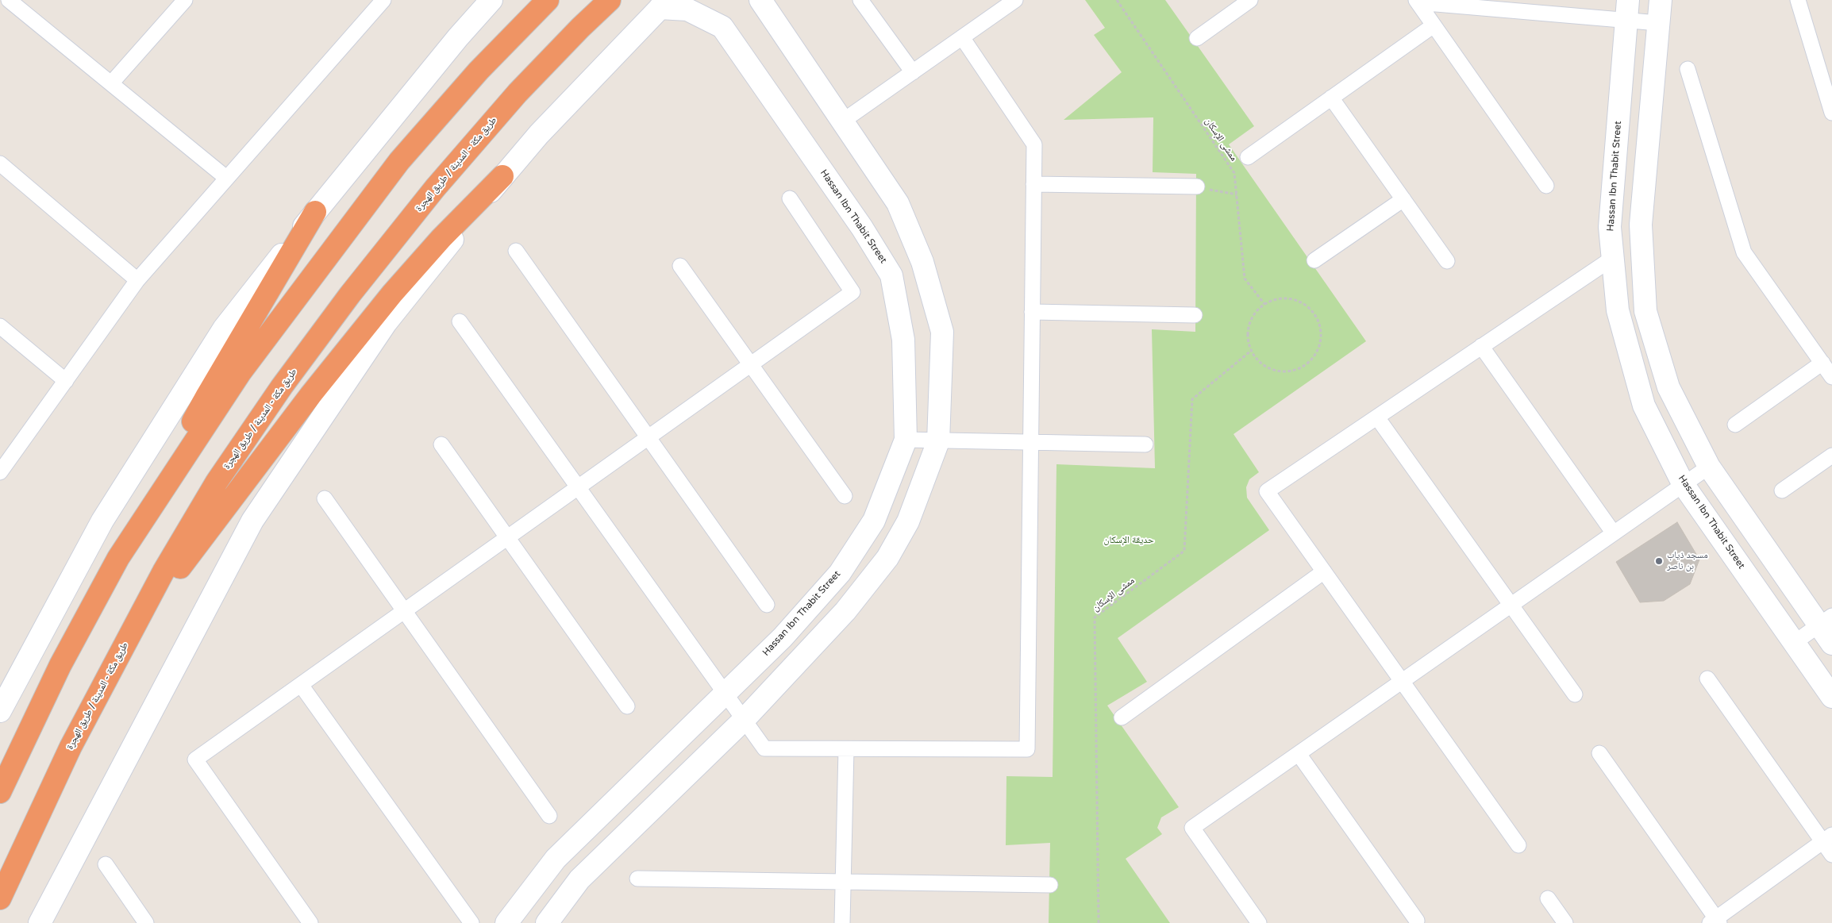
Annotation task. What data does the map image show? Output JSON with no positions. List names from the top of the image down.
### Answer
{
  "streets": {
    "highway": ["طريق مكة - المدينة / طريق الهجرة"],
    "street": ["Hassan Ibn Thabit Street"],
    "path": ["ممشى الإسكان"]
  },
  "parks": ["حديقة الإسكان"],
  "places": ["مسجد ذياب بن ناصر"]
}
